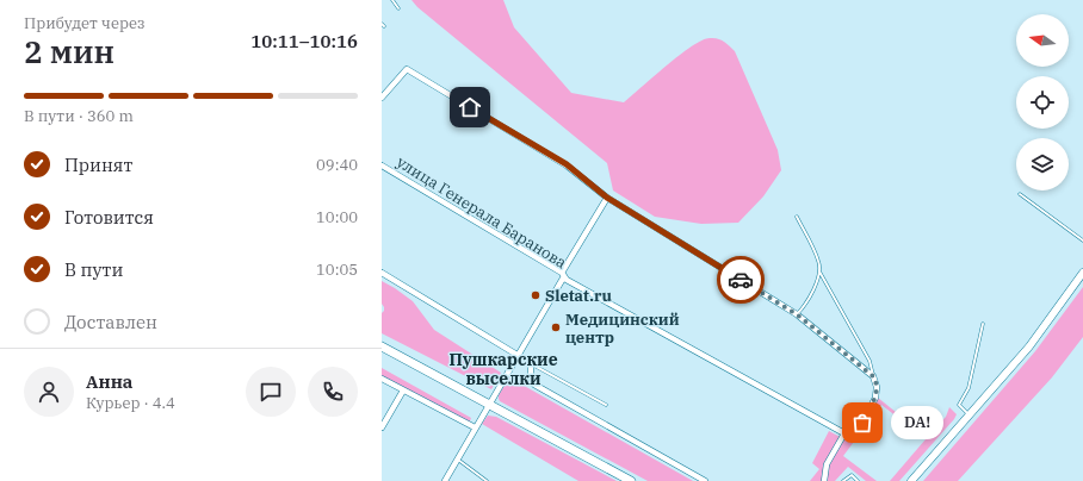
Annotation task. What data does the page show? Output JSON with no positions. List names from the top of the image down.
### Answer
{
  "streets": {
    "street": ["улица Генерала Баранова"]
  },
  "districts": ["Пушкарские выселки"],
  "places": ["Sletat.ru", "Медицинский центр", "DA!"],
  "north": "left",
  "page": {
    "heading": ["2 мин", "Прибудет через", "10:11–10:16"],
    "panel": ["Анна", "Курьер · 4.4"],
    "bar": "В пути · 360 m",
    "list": [
      ["Принят", "09:40"],
      ["Готовится", "10:00"],
      ["В пути", "10:05"],
      "Доставлен"
    ],
    "bubble": "DA!"
  }
}
